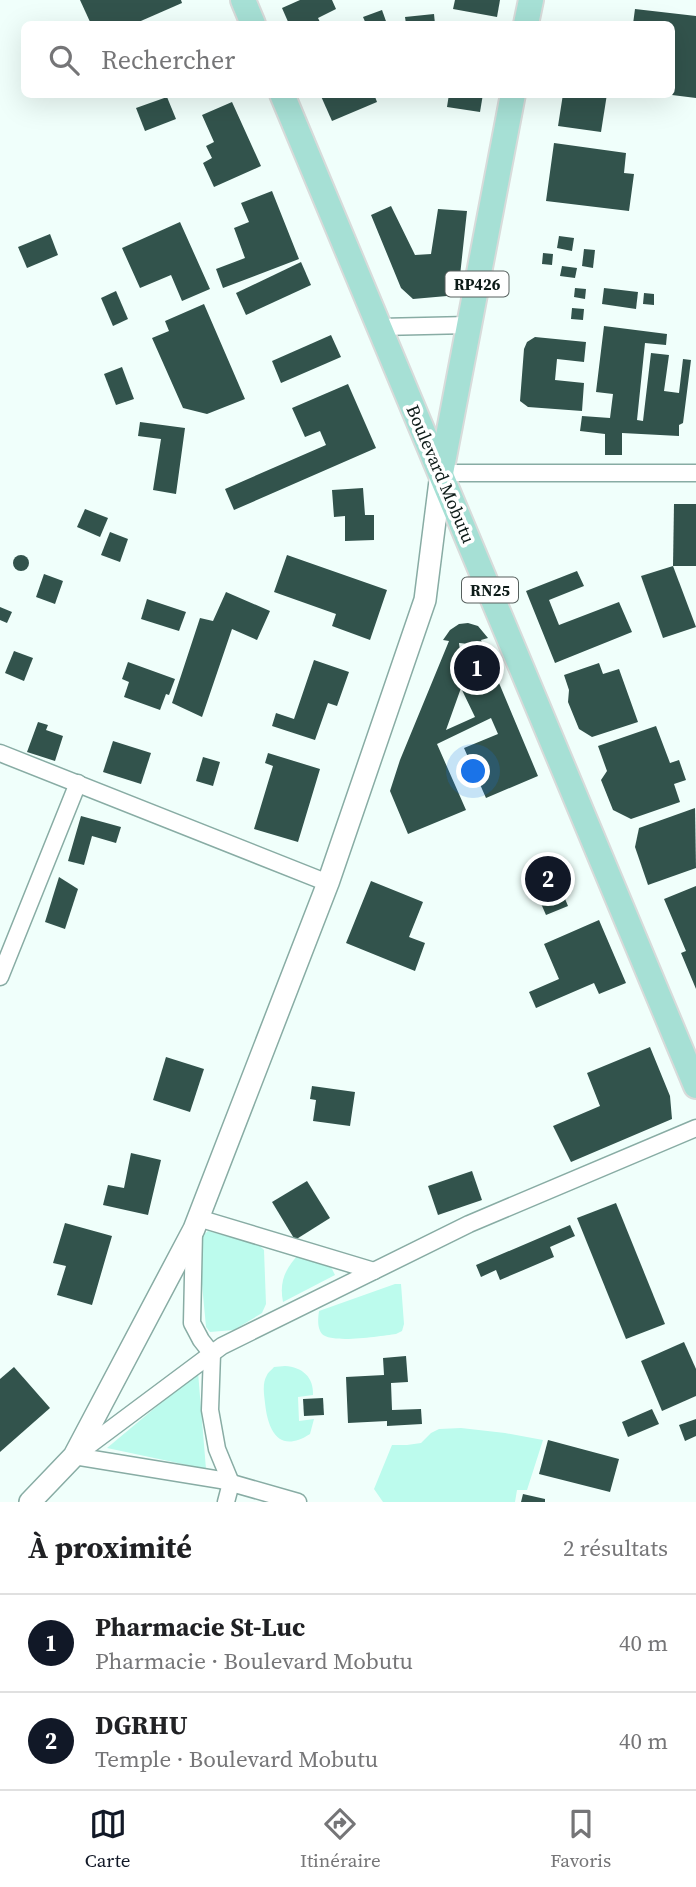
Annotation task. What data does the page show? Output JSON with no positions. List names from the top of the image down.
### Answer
{
  "streets": {
    "main road": ["RP426", "Boulevard Mobutu", "RN25"]
  },
  "crossings": [
    ["RP426", "Boulevard Mobutu"]
  ],
  "page": {
    "search": "Rechercher",
    "pins": ["1", "2"],
    "heading": ["À proximité", "2 résultats"],
    "list": [
      {
        "mark": "1",
        "name": "Pharmacie St-Luc",
        "note": "Pharmacie · Boulevard Mobutu",
        "value": "40 m"
      },
      {
        "mark": "2",
        "name": "DGRHU",
        "note": "Temple · Boulevard Mobutu",
        "value": "40 m"
      }
    ],
    "nav": ["Carte", "Itinéraire", "Favoris"]
  }
}
